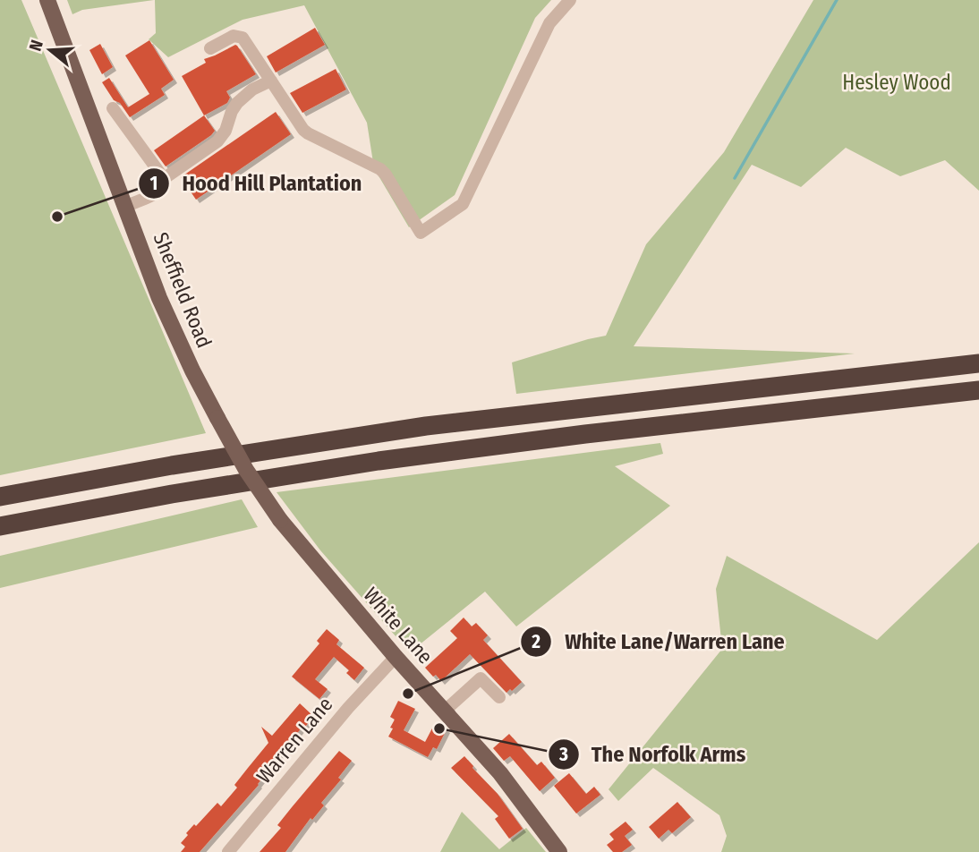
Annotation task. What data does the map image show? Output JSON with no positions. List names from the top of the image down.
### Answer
{
  "streets": {
    "main road": ["Sheffield Road", "White Lane"],
    "street": ["Warren Lane"]
  },
  "crossings": [
    ["Sheffield Road", "White Lane"],
    ["White Lane", "Warren Lane"]
  ],
  "parks": ["Hesley Wood"],
  "places": ["Hood Hill Plantation", "White Lane/Warren Lane", "The Norfolk Arms"],
  "north": "left"
}
